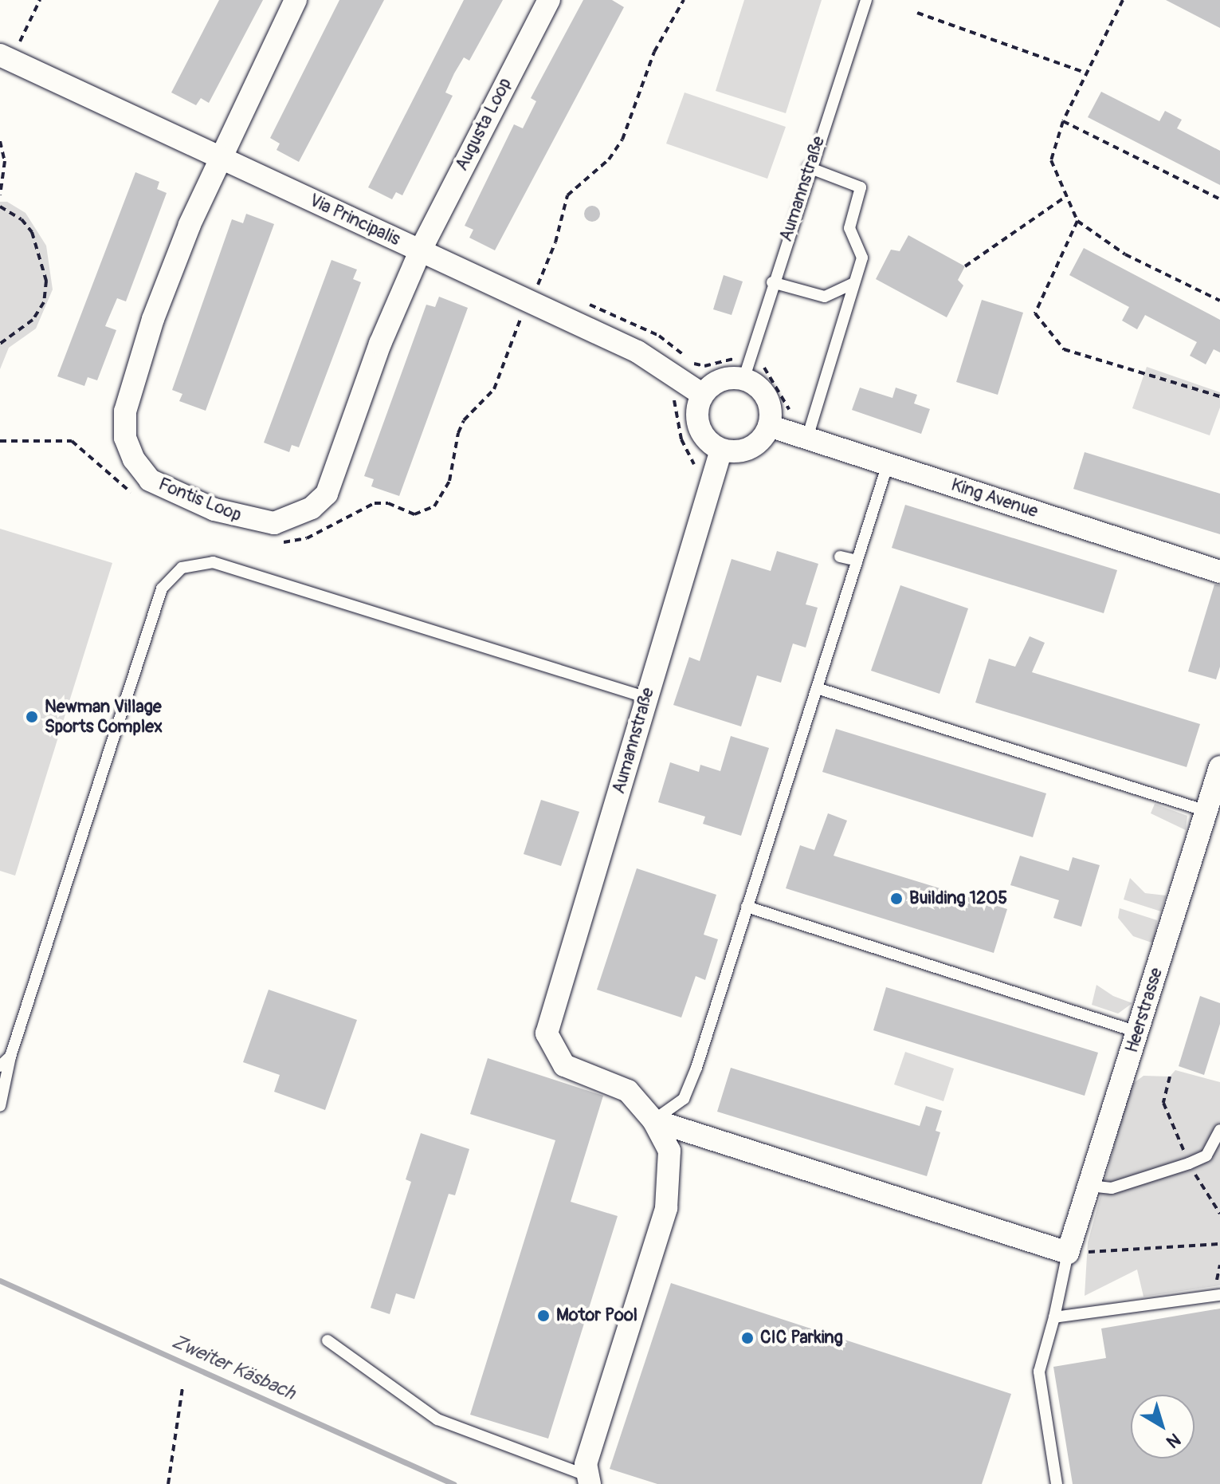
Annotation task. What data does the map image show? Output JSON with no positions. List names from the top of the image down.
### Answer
{
  "streets": {
    "street": [
      "Augusta Loop",
      "Aumannstraße",
      "Via Principalis",
      "King Avenue",
      "Fontis Loop",
      "Heerstrasse"
    ]
  },
  "crossings": [
    ["Augusta Loop", "Via Principalis"],
    ["Augusta Loop", "Fontis Loop"],
    ["Aumannstraße", "Via Principalis"],
    ["Aumannstraße", "King Avenue"],
    ["Via Principalis", "King Avenue"],
    ["Via Principalis", "Fontis Loop"]
  ],
  "water": ["Zweiter Käsbach"],
  "places": [
    "Newman Village Sports Complex",
    "Building 1205",
    "Motor Pool",
    "CIC Parking"
  ],
  "north": "bottom right"
}
